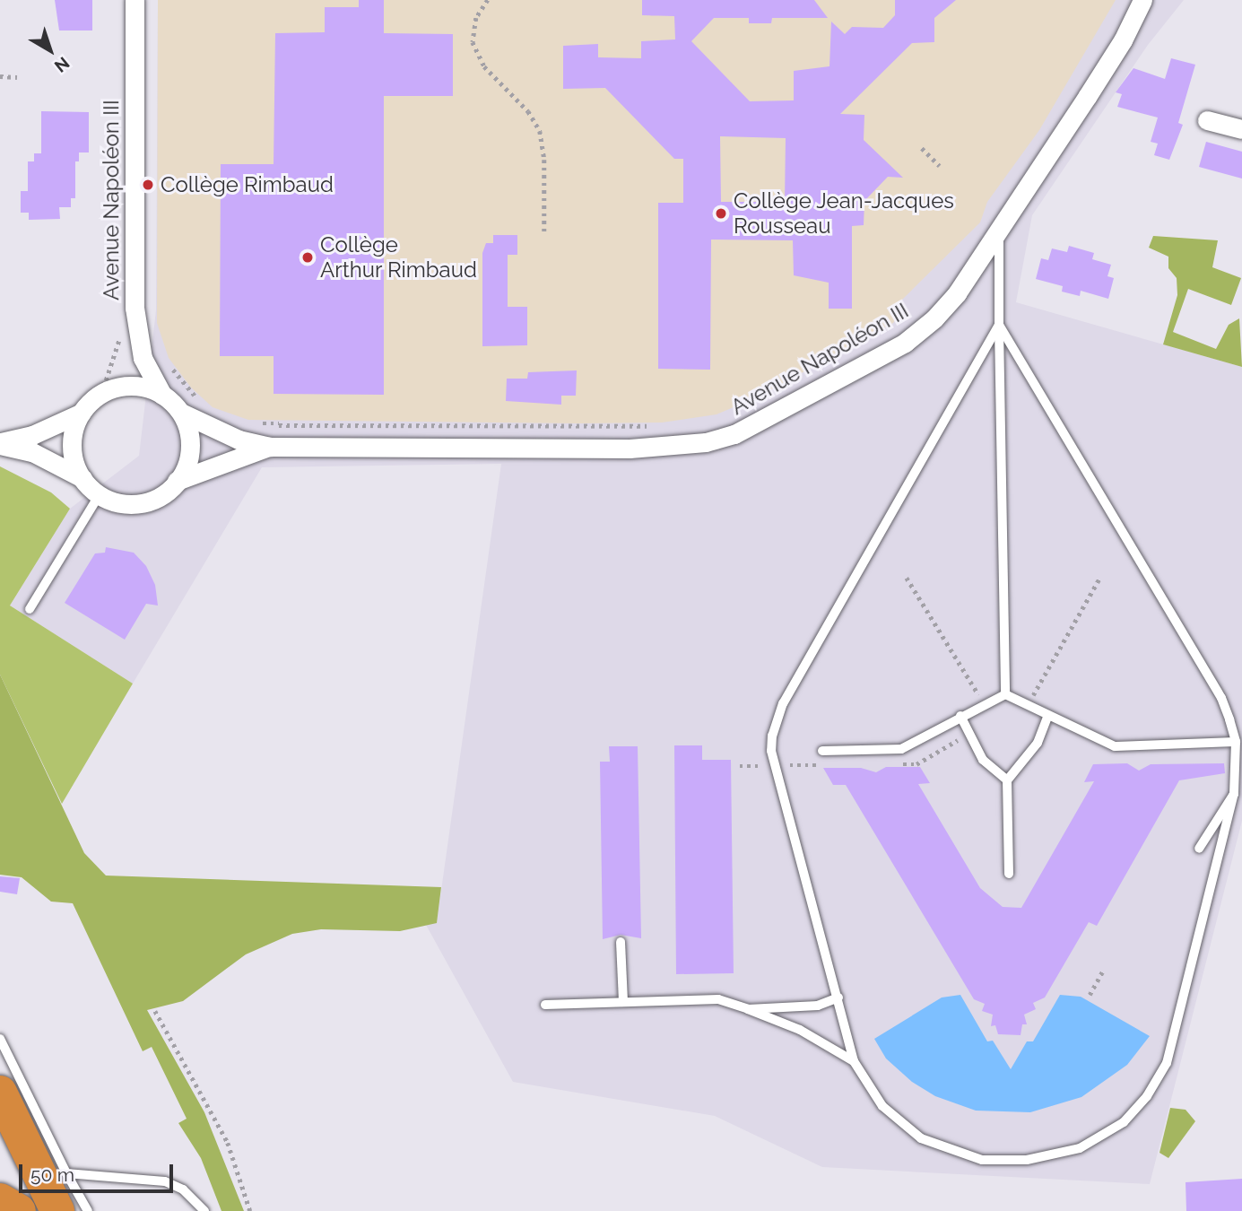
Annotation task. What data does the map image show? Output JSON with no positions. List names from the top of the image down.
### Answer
{
  "streets": {
    "street": ["Avenue Napoléon III"]
  },
  "places": ["Collège Rimbaud", "Collège Jean-Jacques Rousseau", "Collège Arthur Rimbaud"],
  "scale_bar": "50 m",
  "north": "bottom right"
}
